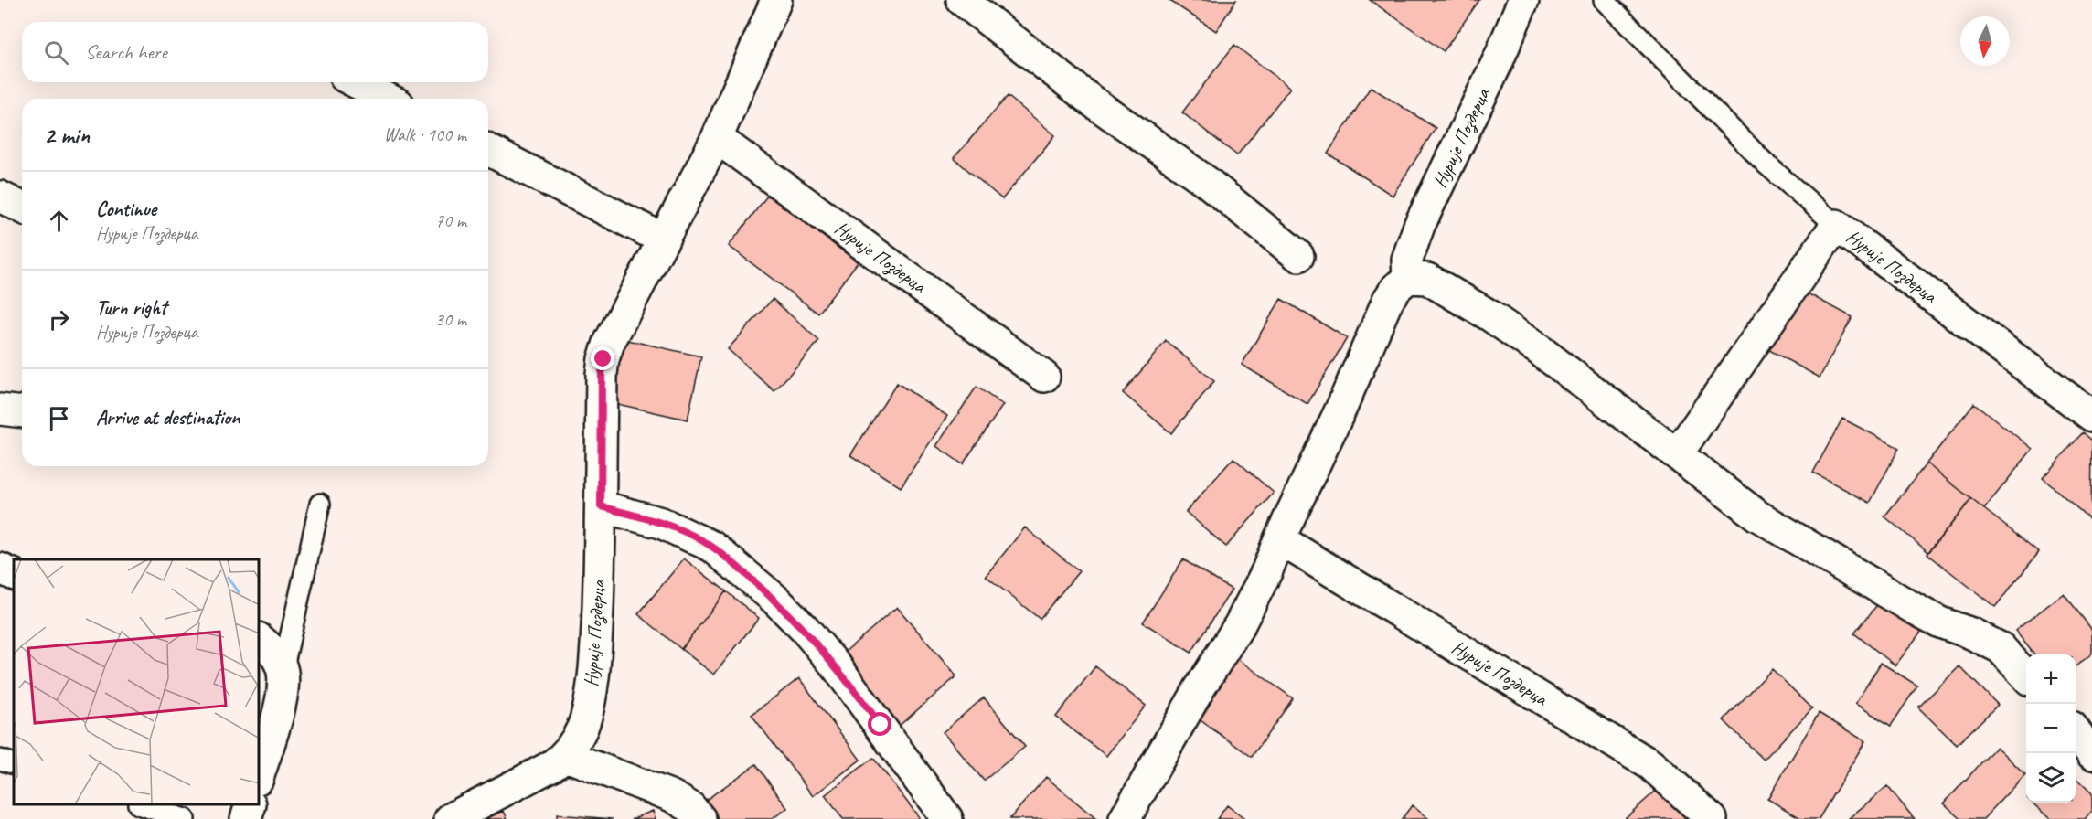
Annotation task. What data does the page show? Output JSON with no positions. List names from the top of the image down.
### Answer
{
  "streets": {
    "street": ["Нурије Поздерца"]
  },
  "north": "bottom",
  "page": {
    "search": "Search here",
    "heading": ["2 min", "Walk · 100 m"],
    "list": [
      ["Continue", "Нурије Поздерца", "70 m"],
      ["Turn right", "Нурије Поздерца", "30 m"],
      "Arrive at destination"
    ],
    "map_buttons": ["+", "−"]
  }
}
